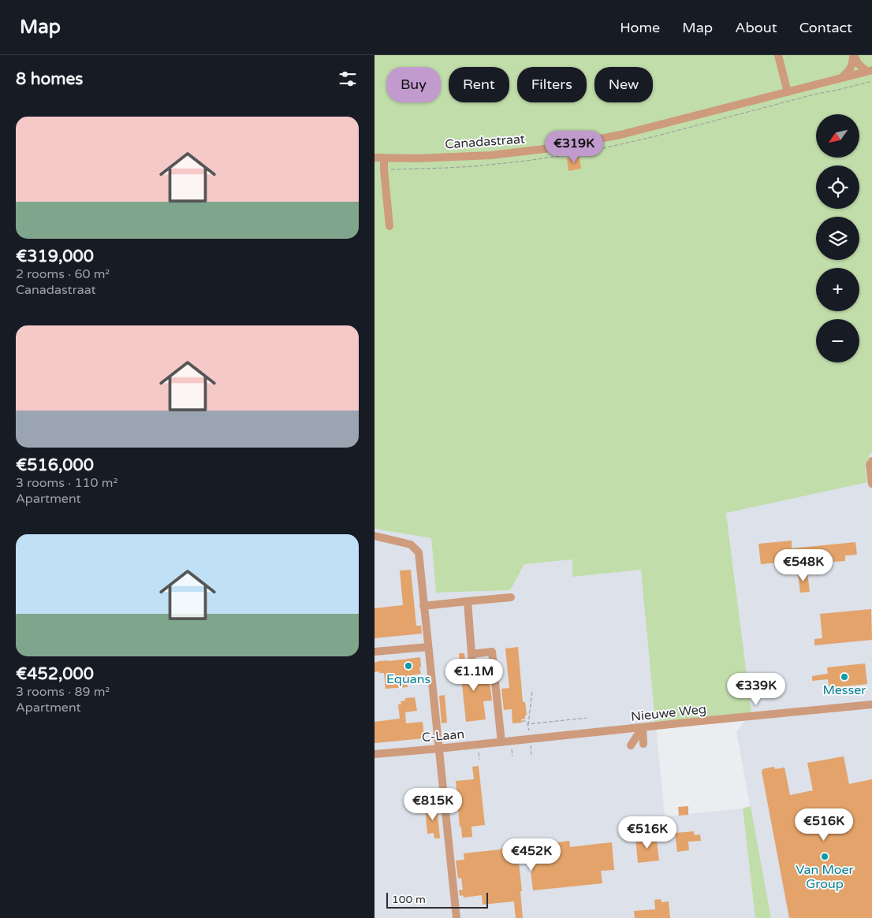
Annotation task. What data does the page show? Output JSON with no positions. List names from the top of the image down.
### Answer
{
  "streets": {
    "street": ["Canadastraat", "Nieuwe Weg", "C-Laan"]
  },
  "crossings": [
    ["Nieuwe Weg", "C-Laan"]
  ],
  "places": ["Equans", "Messer", "Van Moer Group"],
  "scale_bar": "100 m",
  "north": "bottom left",
  "page": {
    "header": "Map",
    "nav": [
      "Home",
      "Map",
      "About",
      "Contact"
    ],
    "heading": "8 homes",
    "chip": [
      "Buy",
      "Rent",
      "Filters",
      "New"
    ],
    "list": [
      {
        "name": "€319,000",
        "note": "2 rooms · 60 m² · Canadastraat"
      },
      {
        "name": "€516,000",
        "note": "3 rooms · 110 m² · Apartment"
      },
      {
        "name": "€452,000",
        "note": "3 rooms · 89 m² · Apartment"
      }
    ],
    "map_buttons": ["+", "−"],
    "price": [
      "€319K",
      "€548K",
      "€1.1M",
      "€339K",
      "€815K",
      "€516K",
      "€516K",
      "€452K"
    ],
    "scale": "100 m"
  }
}
